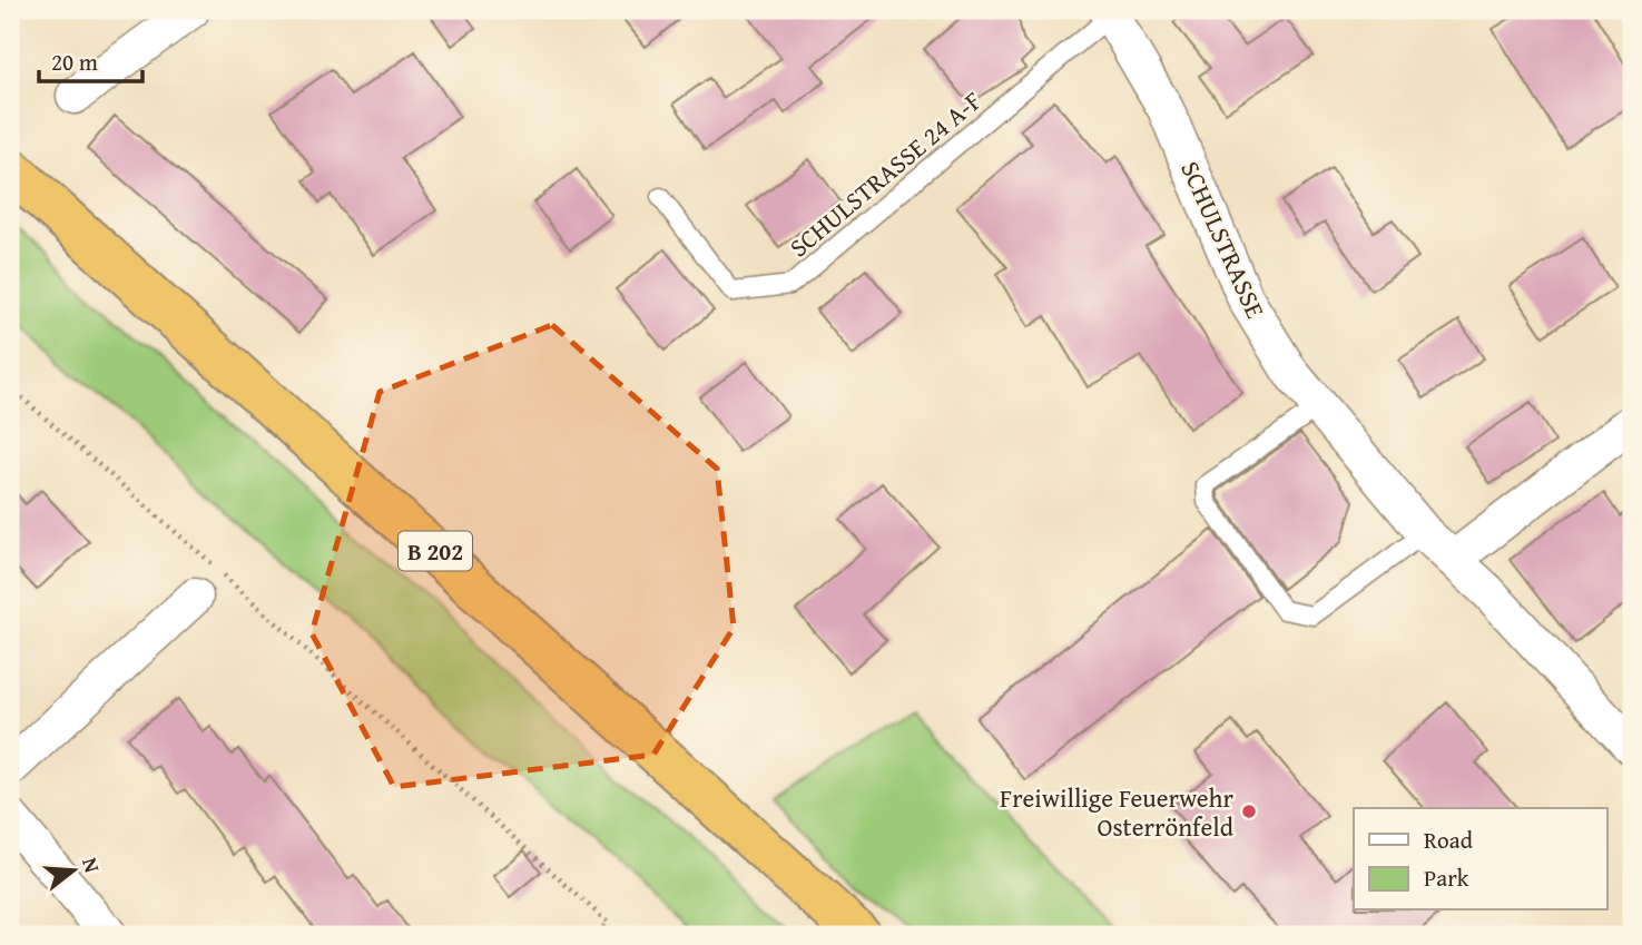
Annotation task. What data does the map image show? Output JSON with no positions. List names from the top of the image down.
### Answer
{
  "streets": {
    "highway": ["B 202"],
    "street": ["SCHULSTRASSE"],
    "lane": ["SCHULSTRASSE 24 A-F"]
  },
  "crossings": [
    ["SCHULSTRASSE 24 A-F", "SCHULSTRASSE"]
  ],
  "places": ["Freiwillige Feuerwehr Osterrönfeld"],
  "legend": ["Road", "Park"],
  "scale_bar": "20 m",
  "north": "right"
}
